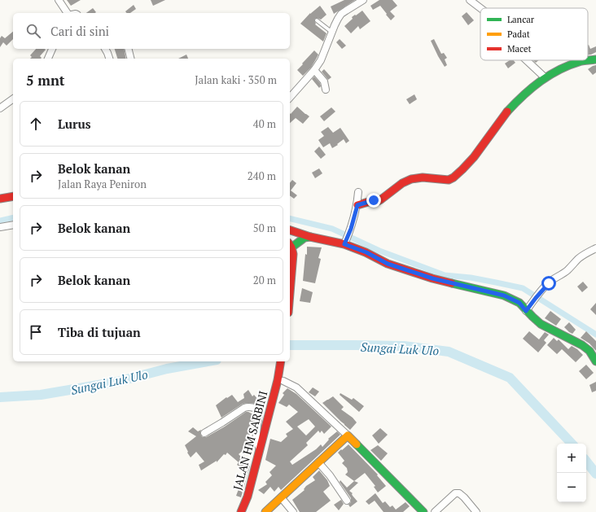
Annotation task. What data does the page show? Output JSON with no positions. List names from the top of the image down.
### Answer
{
  "streets": {
    "main road": ["JALAN HM SARBINI"]
  },
  "water": ["Sungai Luk Ulo"],
  "legend": ["Lancar", "Padat", "Macet"],
  "page": {
    "search": "Cari di sini",
    "heading": ["5 mnt", "Jalan kaki · 350 m"],
    "list": [
      ["Lurus", "40 m"],
      ["Belok kanan", "Jalan Raya Peniron", "240 m"],
      ["Belok kanan", "50 m"],
      ["Belok kanan", "20 m"],
      "Tiba di tujuan"
    ],
    "map_buttons": ["+", "−"]
  }
}
